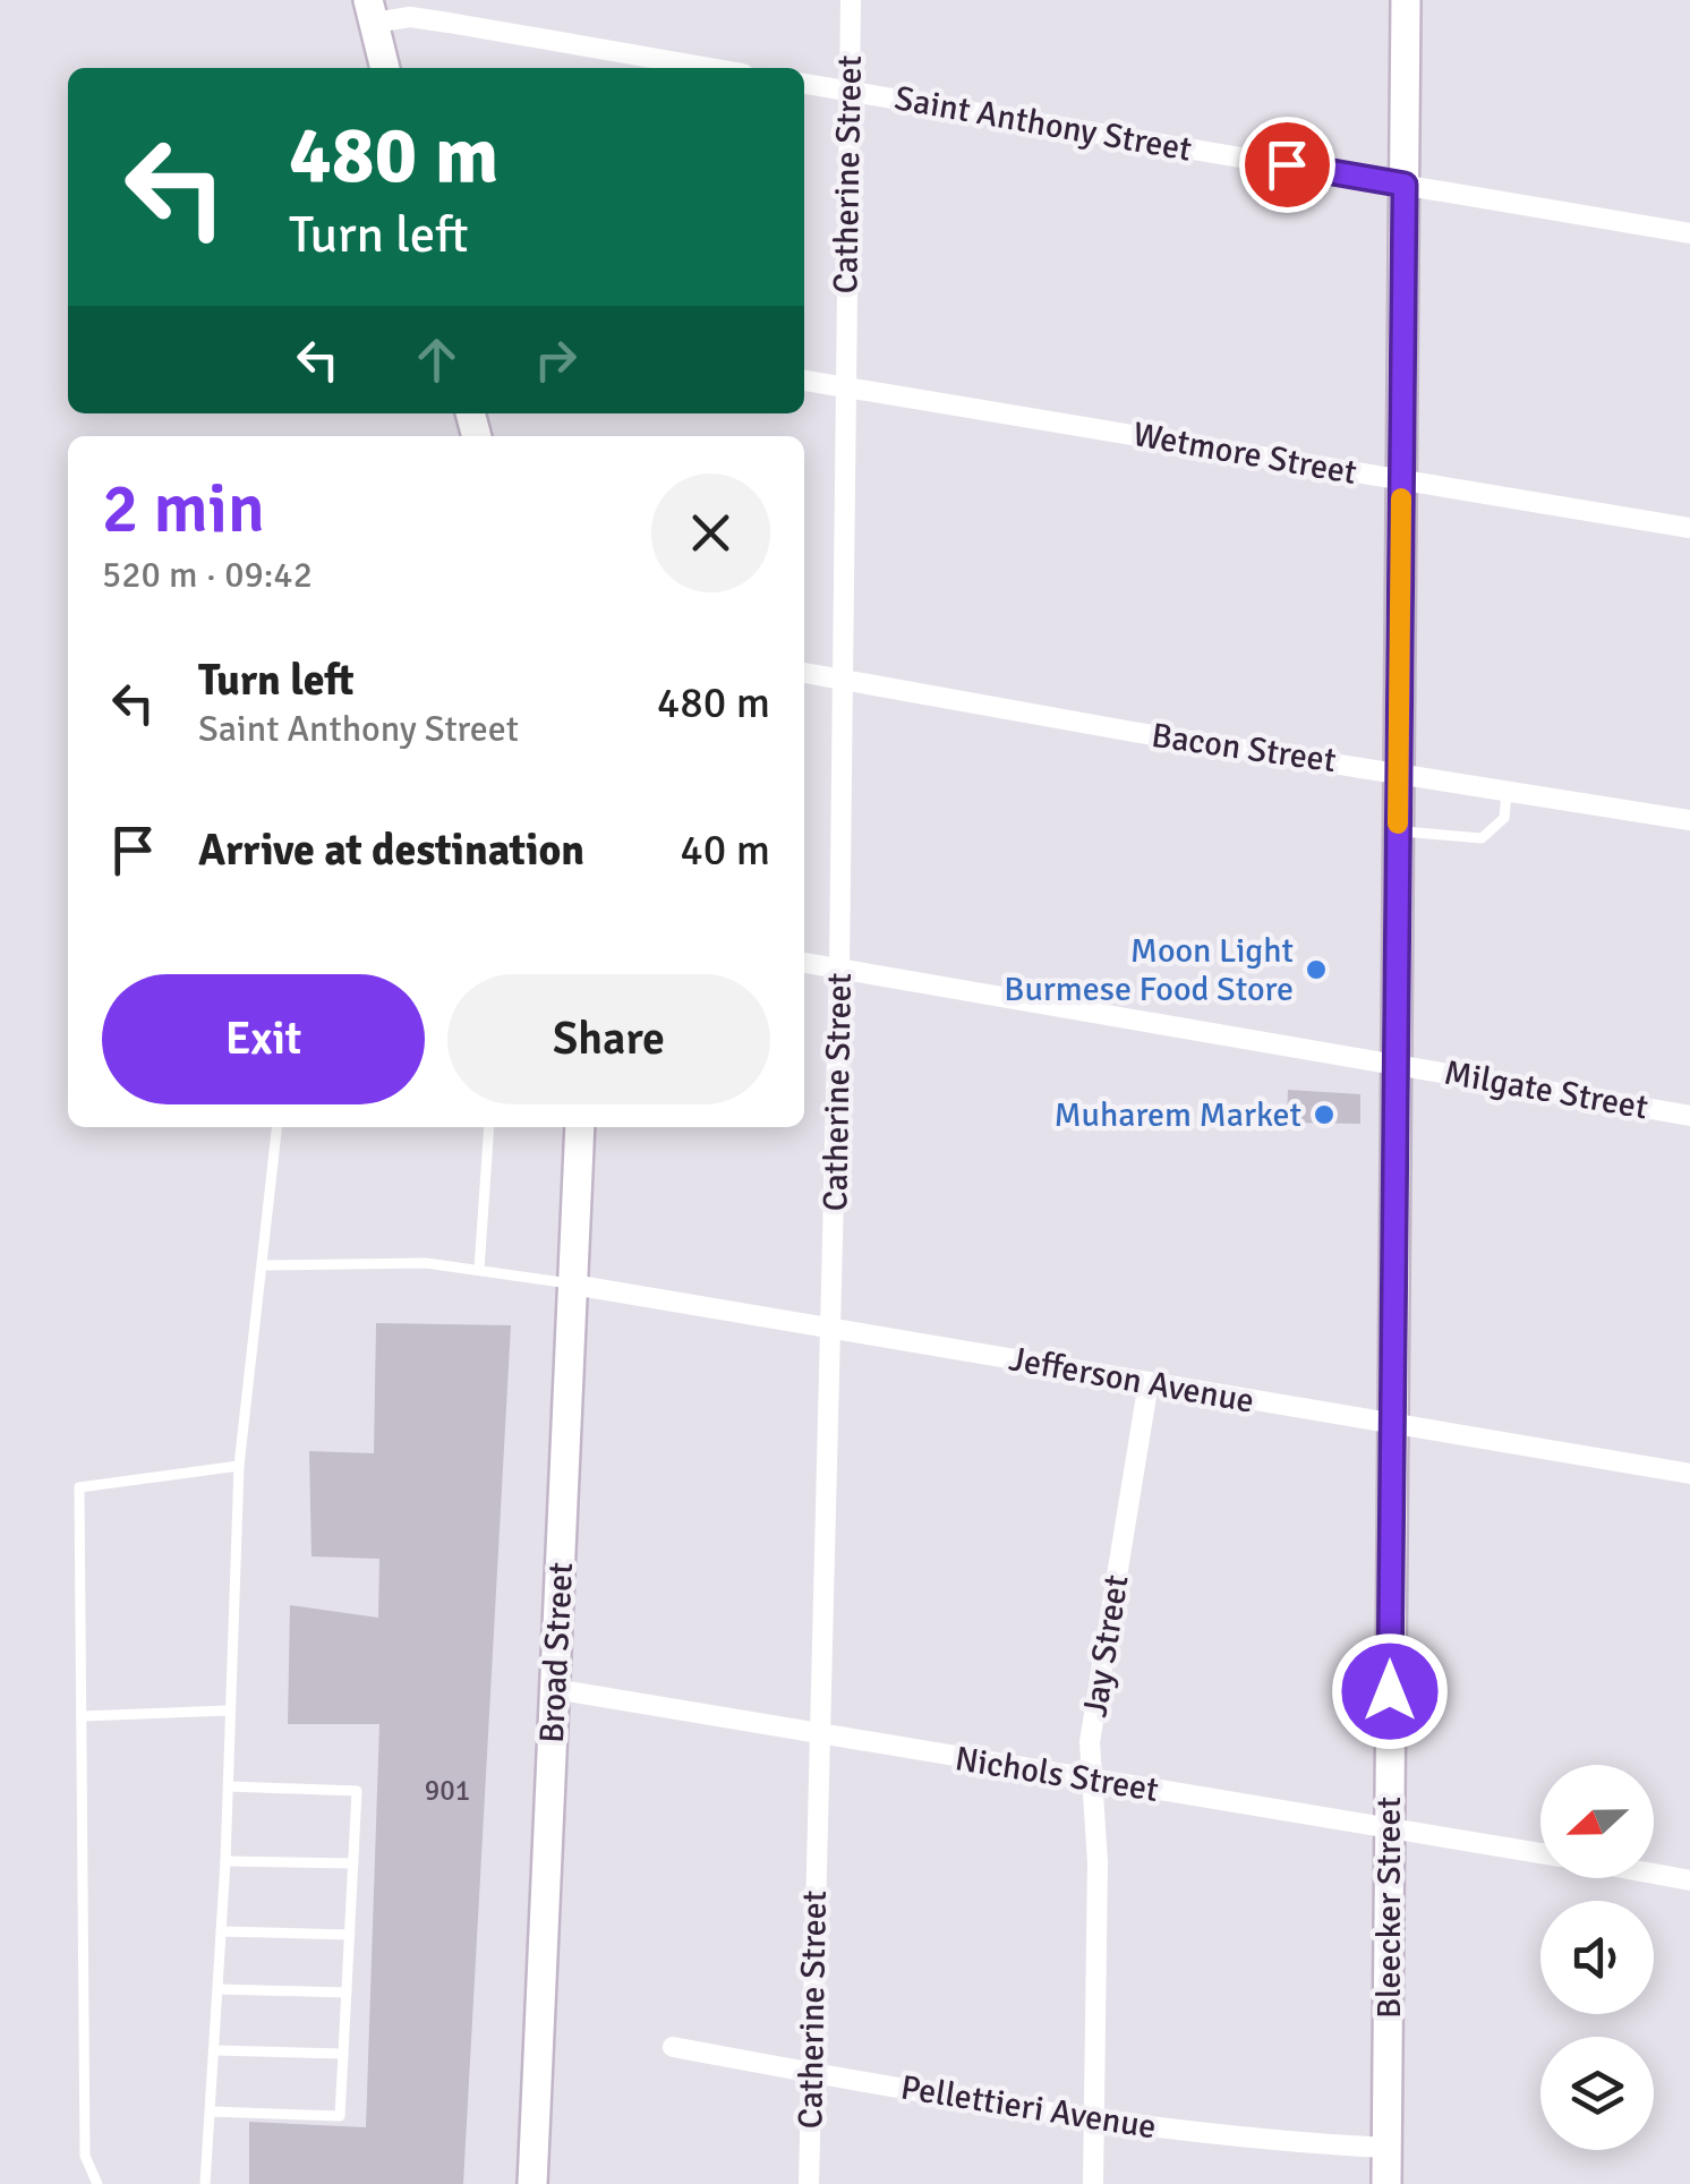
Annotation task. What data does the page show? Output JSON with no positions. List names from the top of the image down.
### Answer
{
  "streets": {
    "street": [
      "Saint Anthony Street",
      "Catherine Street",
      "Wetmore Street",
      "Bacon Street",
      "Milgate Street",
      "Jefferson Avenue",
      "Jay Street",
      "Broad Street",
      "Nichols Street",
      "Bleecker Street",
      "Pellettieri Avenue"
    ]
  },
  "crossings": [
    ["Saint Anthony Street", "Catherine Street"],
    ["Saint Anthony Street", "Bleecker Street"],
    ["Catherine Street", "Wetmore Street"],
    ["Catherine Street", "Bacon Street"],
    ["Catherine Street", "Milgate Street"],
    ["Catherine Street", "Jefferson Avenue"],
    ["Catherine Street", "Nichols Street"],
    ["Catherine Street", "Pellettieri Avenue"],
    ["Wetmore Street", "Bleecker Street"],
    ["Bacon Street", "Bleecker Street"],
    ["Milgate Street", "Bleecker Street"],
    ["Jefferson Avenue", "Jay Street"],
    ["Jefferson Avenue", "Broad Street"],
    ["Jefferson Avenue", "Bleecker Street"],
    ["Jay Street", "Nichols Street"],
    ["Jay Street", "Pellettieri Avenue"],
    ["Broad Street", "Nichols Street"],
    ["Nichols Street", "Bleecker Street"],
    ["Bleecker Street", "Pellettieri Avenue"]
  ],
  "places": ["Moon Light Burmese Food Store", "Muharem Market"],
  "house_numbers": ["901"],
  "north": "left",
  "page": {
    "turn": ["480 m", "Turn left"],
    "heading": ["2 min", "520 m · 09:42"],
    "list": [
      {
        "name": "Turn left",
        "note": "Saint Anthony Street",
        "value": "480 m"
      },
      {
        "name": "Arrive at destination",
        "value": "40 m"
      }
    ],
    "buttons": ["Exit", "Share"]
  }
}
